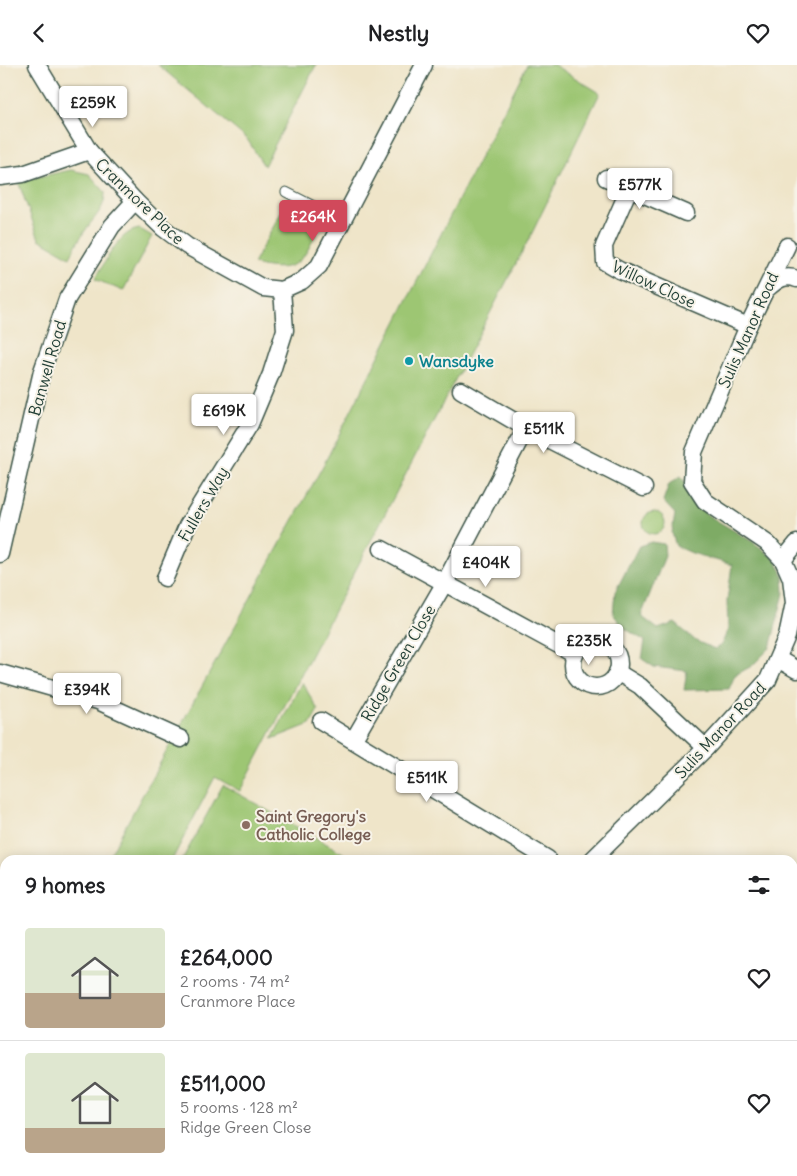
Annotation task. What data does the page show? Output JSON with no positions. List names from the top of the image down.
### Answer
{
  "streets": {
    "street": [
      "Cranmore Place",
      "Willow Close",
      "Sulis Manor Road",
      "Banwell Road",
      "Fullers Way",
      "Ridge Green Close"
    ]
  },
  "crossings": [
    ["Cranmore Place", "Banwell Road"],
    ["Cranmore Place", "Fullers Way"],
    ["Willow Close", "Sulis Manor Road"]
  ],
  "places": ["Wansdyke", "Saint Gregory's Catholic College"],
  "page": {
    "header": "Nestly",
    "price": [
      "£259K",
      "£577K",
      "£264K",
      "£619K",
      "£511K",
      "£404K",
      "£235K",
      "£394K",
      "£511K"
    ],
    "heading": "9 homes",
    "list": [
      {
        "name": "£264,000",
        "note": "2 rooms · 74 m² · Cranmore Place"
      },
      {
        "name": "£511,000",
        "note": "5 rooms · 128 m² · Ridge Green Close"
      }
    ]
  }
}
